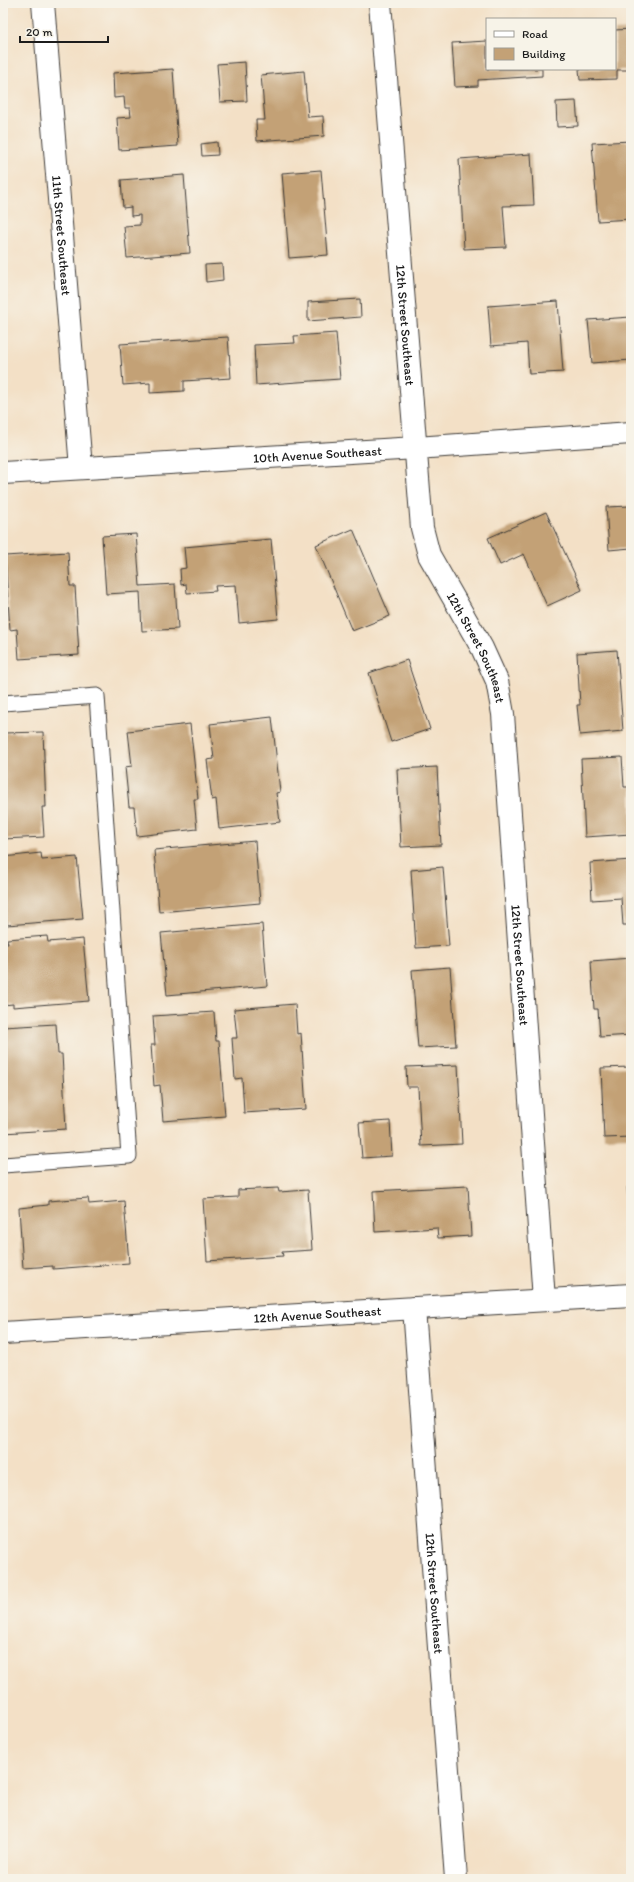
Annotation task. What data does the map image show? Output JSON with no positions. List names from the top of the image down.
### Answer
{
  "streets": {
    "street": [
      "11th Street Southeast",
      "12th Street Southeast",
      "10th Avenue Southeast",
      "12th Avenue Southeast"
    ]
  },
  "crossings": [
    ["11th Street Southeast", "10th Avenue Southeast"],
    ["12th Street Southeast", "10th Avenue Southeast"],
    ["12th Street Southeast", "12th Avenue Southeast"]
  ],
  "legend": ["Road", "Building"],
  "scale_bar": "20 m"
}
